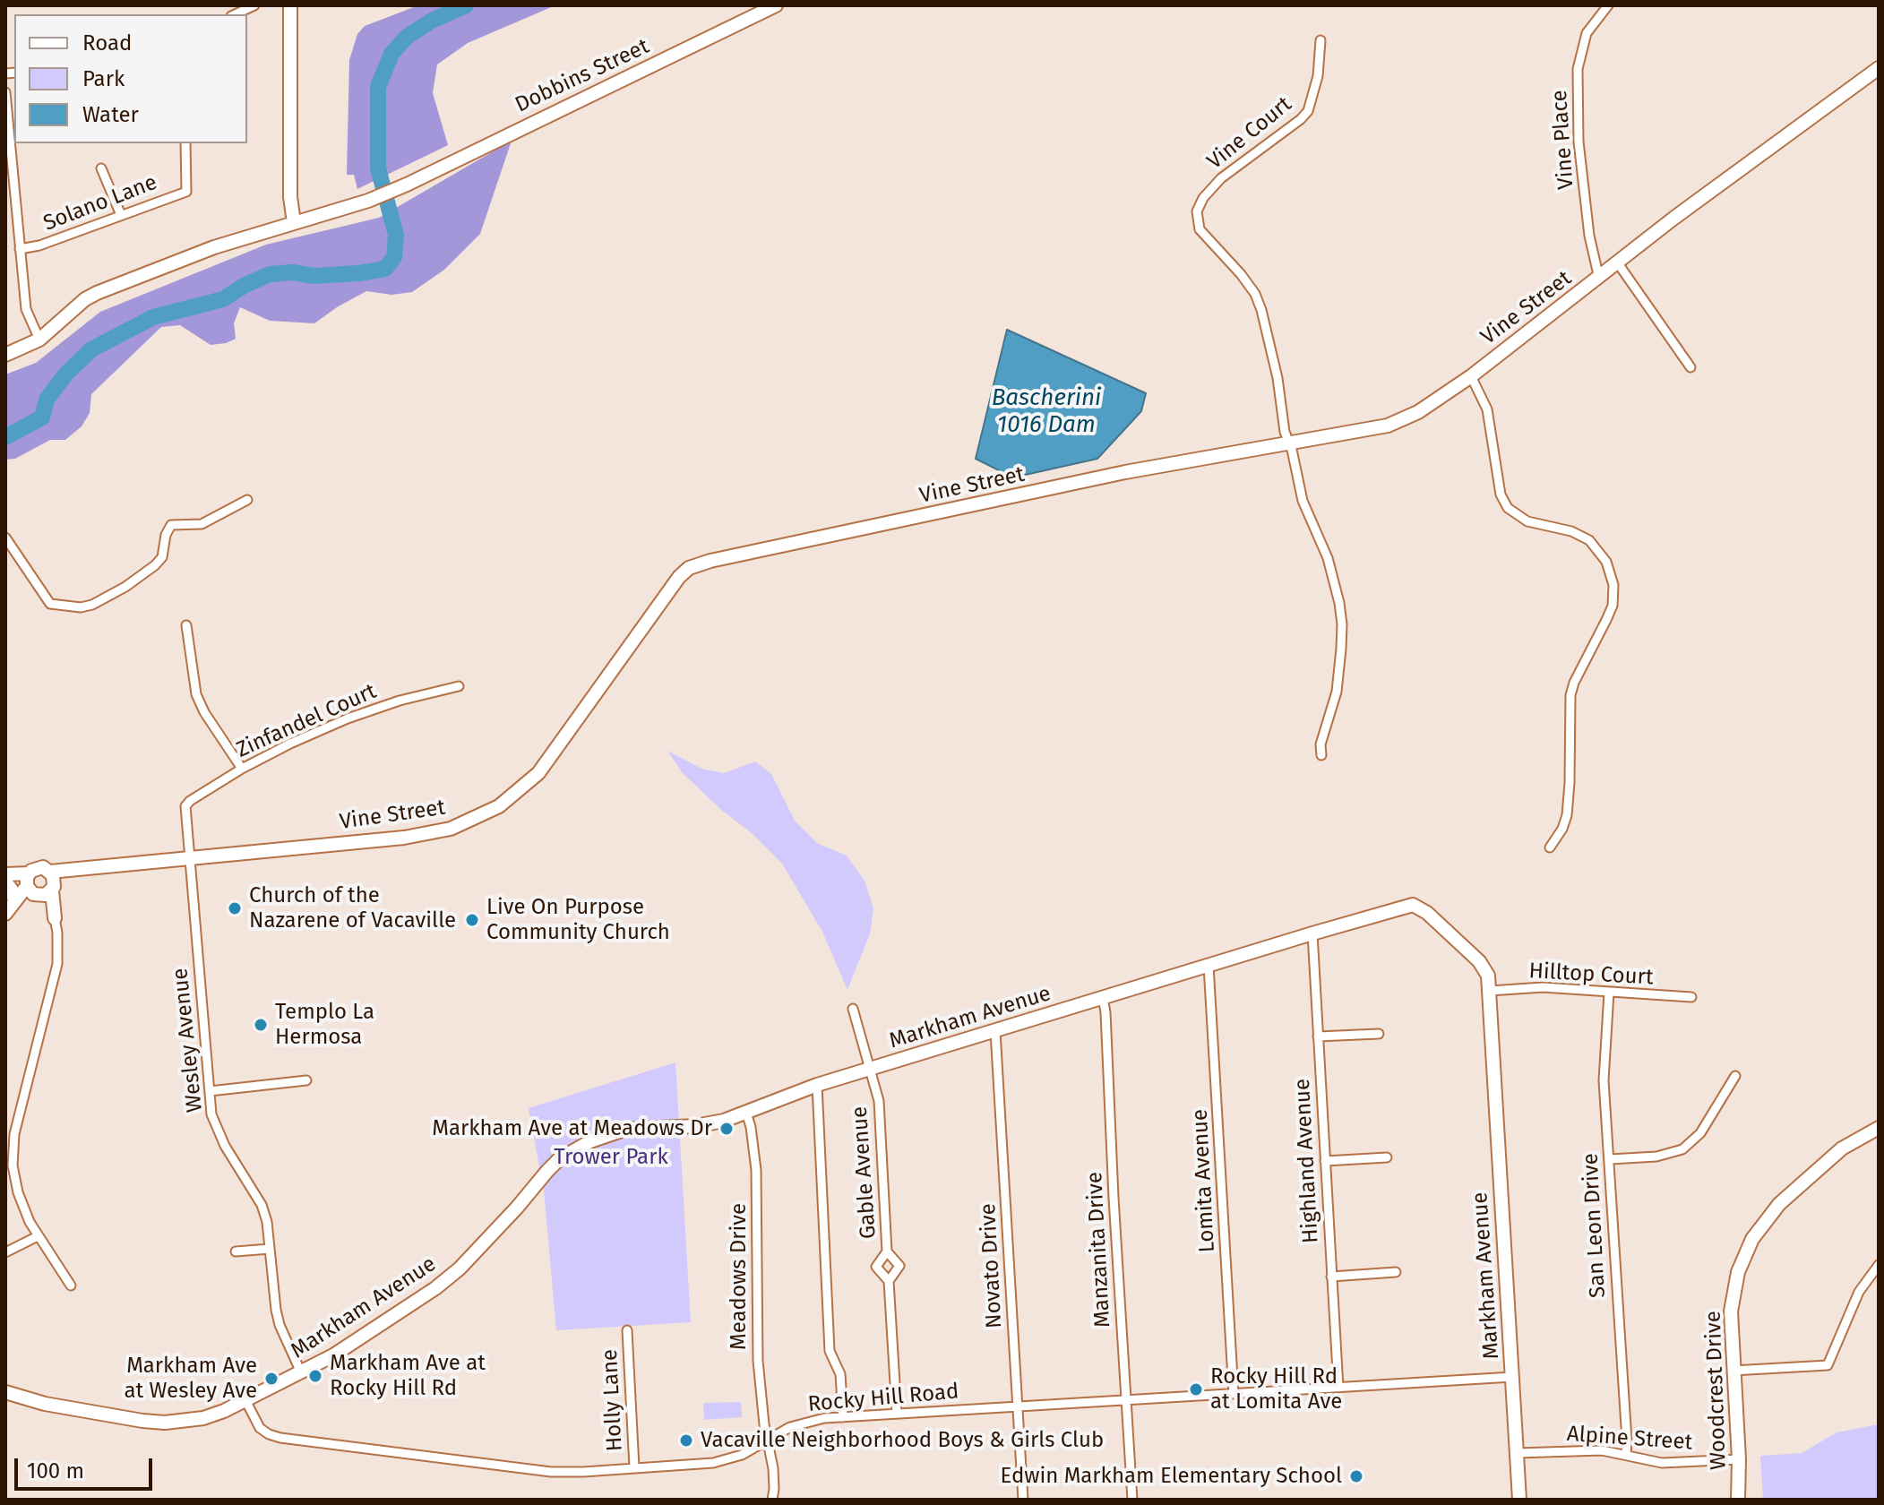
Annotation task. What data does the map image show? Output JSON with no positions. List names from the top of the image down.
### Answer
{
  "streets": {
    "street": [
      "Dobbins Street",
      "Vine Court",
      "Vine Place",
      "Solano Lane",
      "Vine Street",
      "Zinfandel Court",
      "Hilltop Court",
      "Markham Avenue",
      "Wesley Avenue",
      "Highland Avenue",
      "Gable Avenue",
      "Lomita Avenue",
      "San Leon Drive",
      "Manzanita Drive",
      "Novato Drive",
      "Meadows Drive",
      "Woodcrest Drive",
      "Rocky Hill Road",
      "Holly Lane",
      "Alpine Street"
    ]
  },
  "crossings": [
    ["Vine Court", "Vine Street"],
    ["Vine Place", "Vine Street"],
    ["Vine Street", "Zinfandel Court"],
    ["Vine Street", "Wesley Avenue"],
    ["Zinfandel Court", "Wesley Avenue"],
    ["Hilltop Court", "Markham Avenue"],
    ["Hilltop Court", "San Leon Drive"],
    ["Markham Avenue", "Wesley Avenue"],
    ["Markham Avenue", "Highland Avenue"],
    ["Markham Avenue", "Gable Avenue"],
    ["Markham Avenue", "Lomita Avenue"],
    ["Markham Avenue", "Manzanita Drive"],
    ["Markham Avenue", "Novato Drive"],
    ["Markham Avenue", "Meadows Drive"],
    ["Markham Avenue", "Rocky Hill Road"],
    ["Markham Avenue", "Alpine Street"],
    ["Highland Avenue", "Rocky Hill Road"],
    ["Gable Avenue", "Rocky Hill Road"],
    ["Lomita Avenue", "Rocky Hill Road"],
    ["San Leon Drive", "Alpine Street"],
    ["Manzanita Drive", "Rocky Hill Road"],
    ["Novato Drive", "Rocky Hill Road"],
    ["Meadows Drive", "Rocky Hill Road"],
    ["Woodcrest Drive", "Alpine Street"],
    ["Rocky Hill Road", "Holly Lane"]
  ],
  "water": ["Bascherini 1016 Dam"],
  "parks": ["Trower Park"],
  "places": [
    "Church of the Nazarene of Vacaville",
    "Live On Purpose Community Church",
    "Templo La Hermosa",
    "Markham Ave at Meadows Dr",
    "Markham Ave at Rocky Hill Rd",
    "Markham Ave at Wesley Ave",
    "Rocky Hill Rd at Lomita Ave",
    "Vacaville Neighborhood Boys & Girls Club",
    "Edwin Markham Elementary School"
  ],
  "legend": ["Road", "Park", "Water"],
  "scale_bar": "100 m"
}
